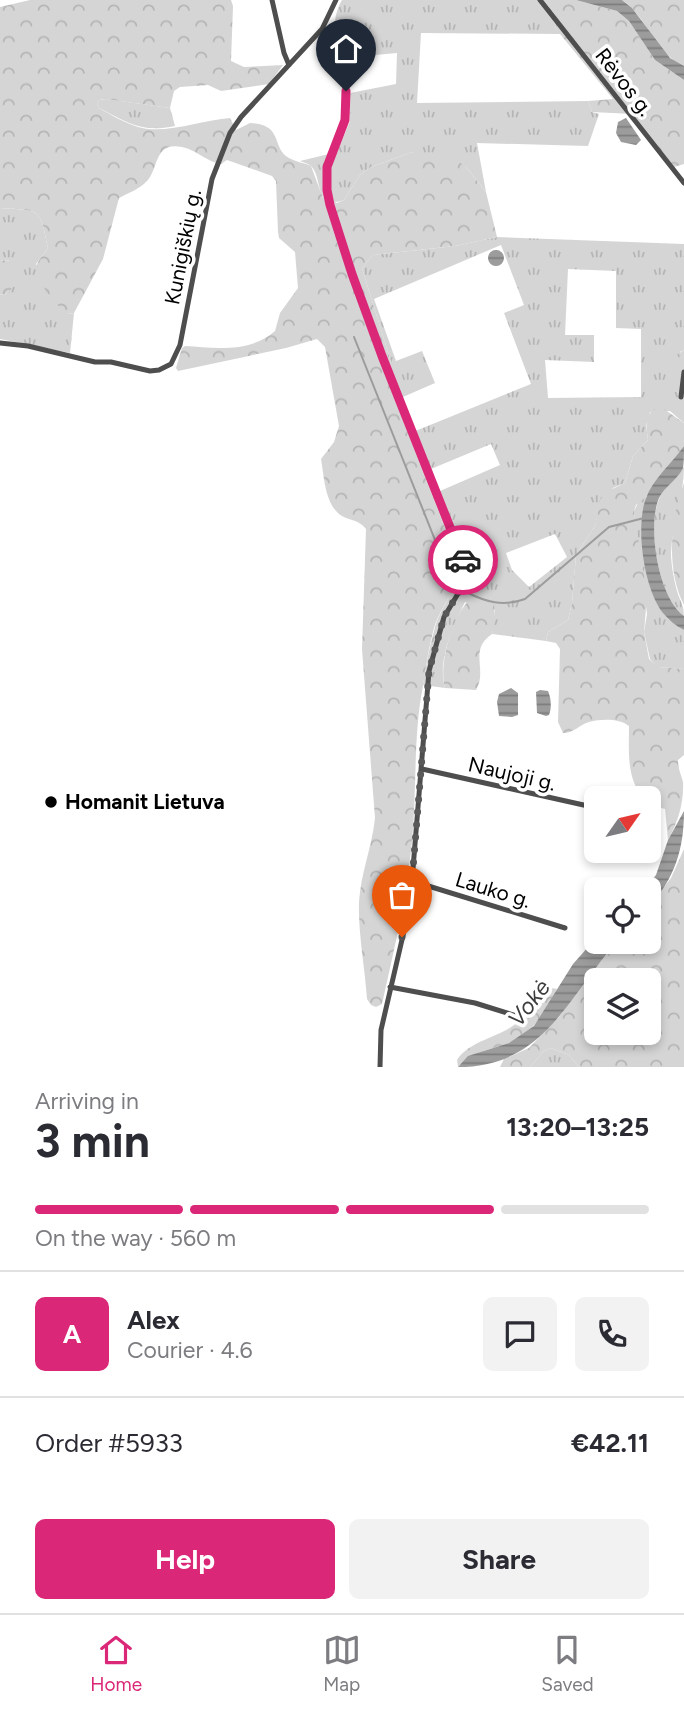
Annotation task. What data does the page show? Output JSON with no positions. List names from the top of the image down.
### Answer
{
  "streets": {
    "street": [
      "Rėvos g.",
      "Kunigiškių g.",
      "Naujoji g.",
      "Lauko g."
    ]
  },
  "water": ["Vokė"],
  "places": ["Homanit Lietuva"],
  "north": "top right",
  "page": {
    "heading": ["3 min", "Arriving in", "13:20–13:25"],
    "panel": [
      "Alex",
      "Courier · 4.6",
      "Order #5933",
      "€42.11"
    ],
    "bar": "On the way · 560 m",
    "round": "A",
    "buttons": ["Help", "Share"],
    "tabs": ["Home", "Map", "Saved"]
  }
}
